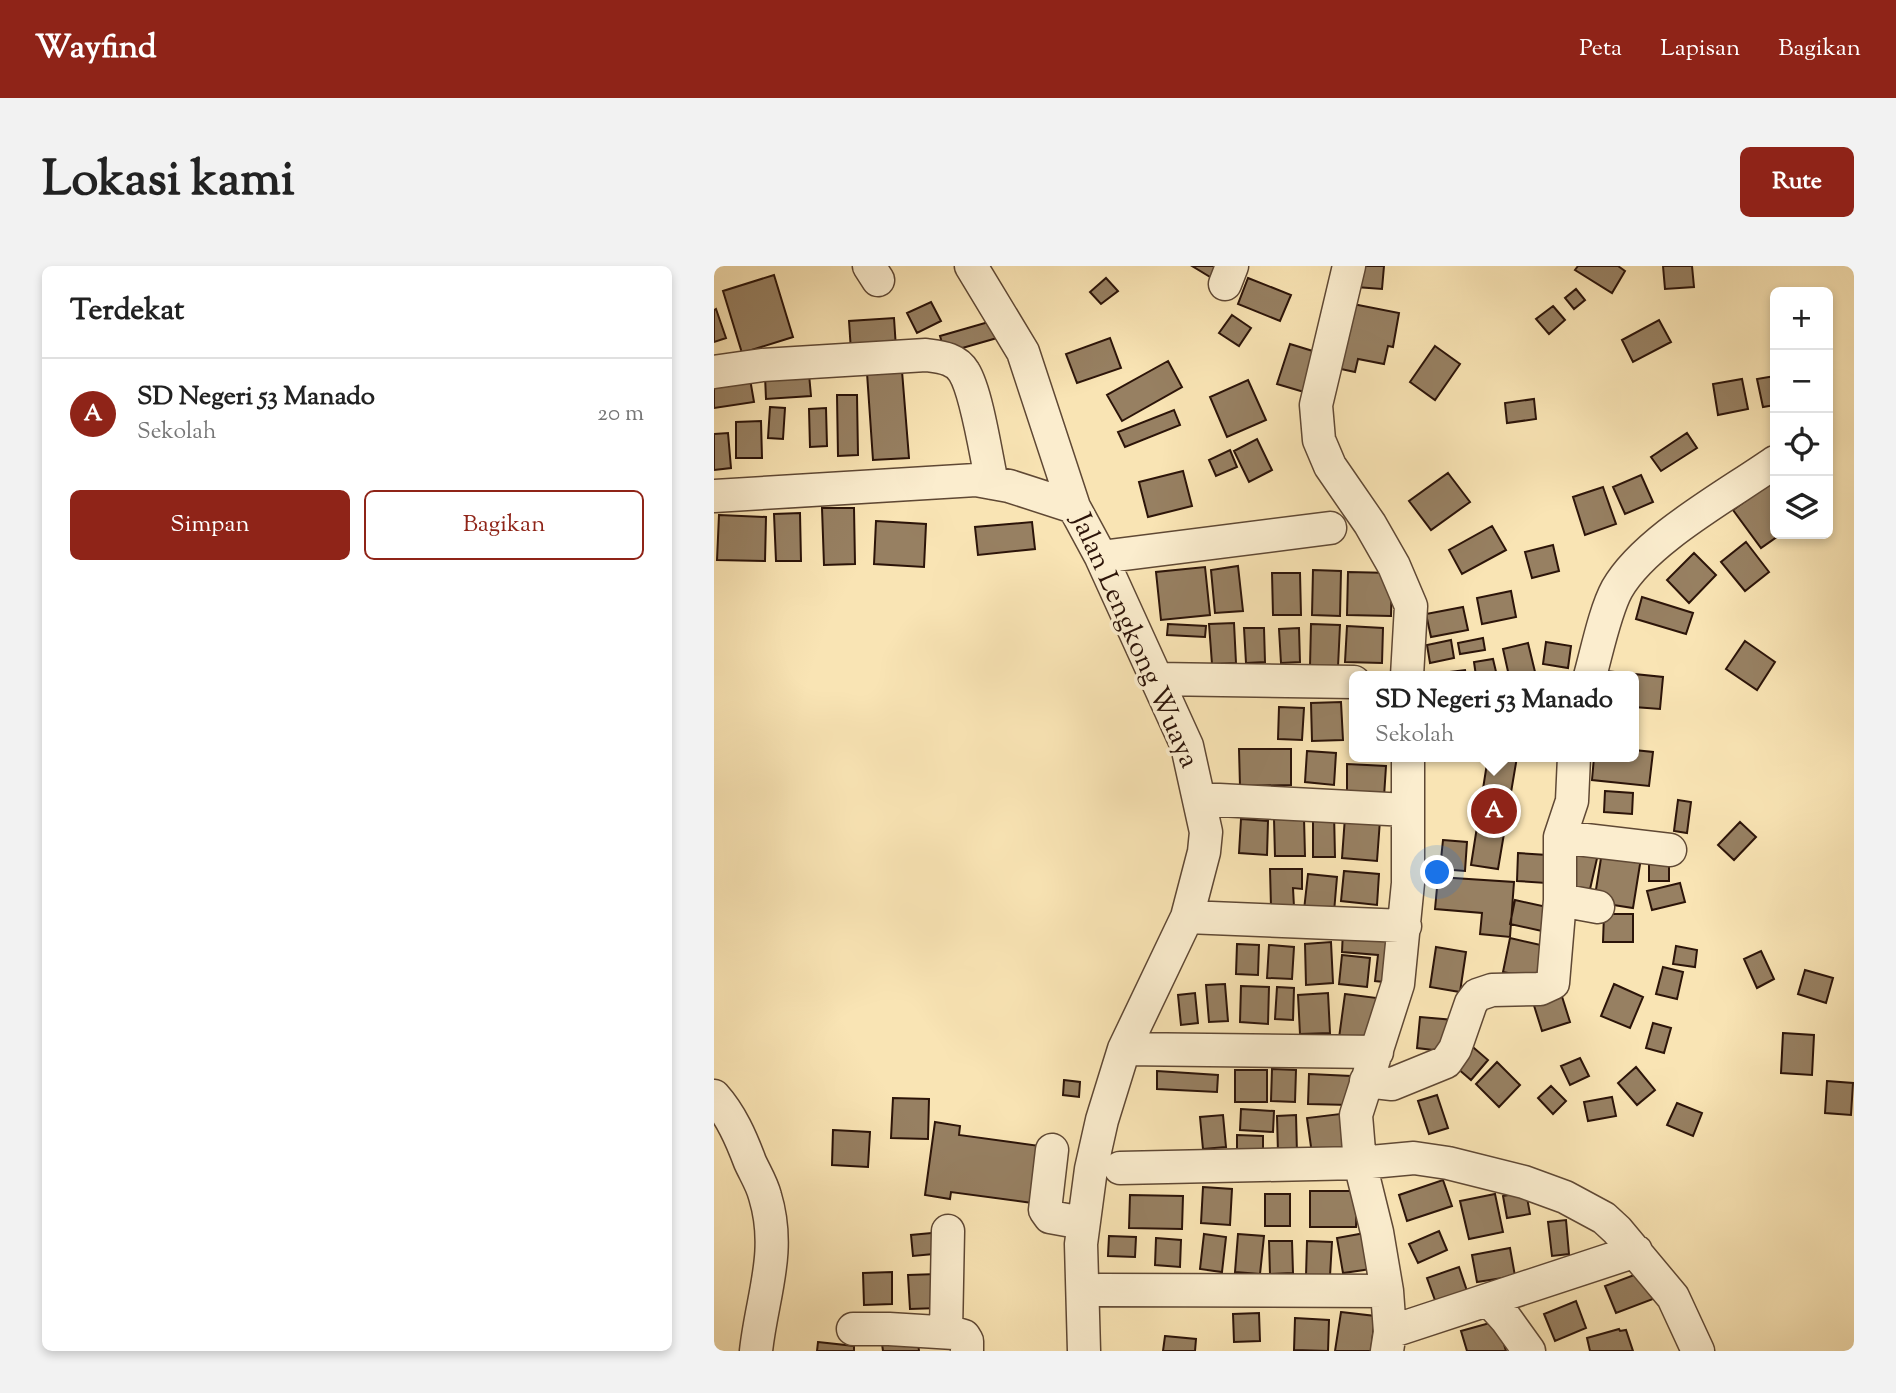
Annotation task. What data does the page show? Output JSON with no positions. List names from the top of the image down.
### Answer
{
  "streets": {
    "street": ["Jalan Lengkong Wuaya"]
  },
  "page": {
    "header": "Wayfind",
    "nav": ["Peta", "Lapisan", "Bagikan"],
    "title": "Lokasi kami",
    "buttons": [
      "Rute",
      ["Simpan", "Bagikan"]
    ],
    "heading": "Terdekat",
    "map_buttons": ["+", "−"],
    "list": [
      {
        "mark": "A",
        "name": "SD Negeri 53 Manado",
        "note": "Sekolah",
        "value": "20 m"
      }
    ],
    "popup": ["SD Negeri 53 Manado", "Sekolah"],
    "pins": "A"
  }
}
